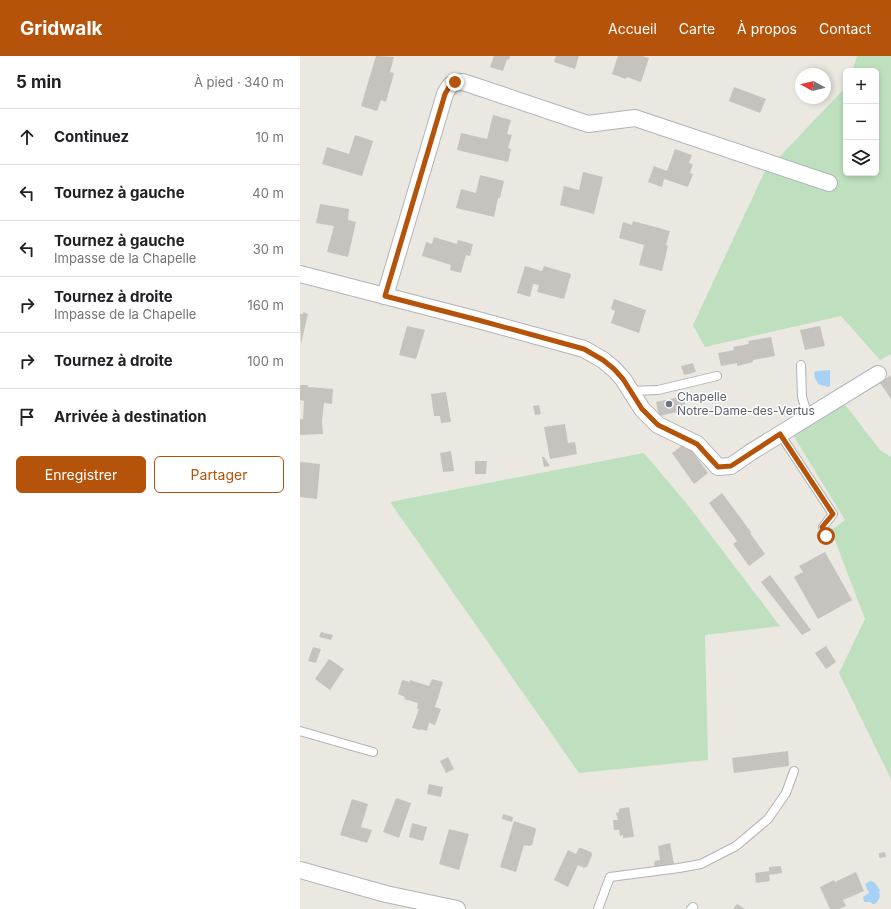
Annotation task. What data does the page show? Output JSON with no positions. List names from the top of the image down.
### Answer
{
  "places": ["Chapelle Notre-Dame-des-Vertus"],
  "north": "left",
  "page": {
    "header": "Gridwalk",
    "nav": [
      "Accueil",
      "Carte",
      "À propos",
      "Contact"
    ],
    "heading": ["5 min", "À pied · 340 m"],
    "map_buttons": ["+", "−"],
    "list": [
      ["Continuez", "10 m"],
      ["Tournez à gauche", "40 m"],
      ["Tournez à gauche", "Impasse de la Chapelle", "30 m"],
      ["Tournez à droite", "Impasse de la Chapelle", "160 m"],
      ["Tournez à droite", "100 m"],
      "Arrivée à destination"
    ],
    "buttons": ["Enregistrer", "Partager"]
  }
}
